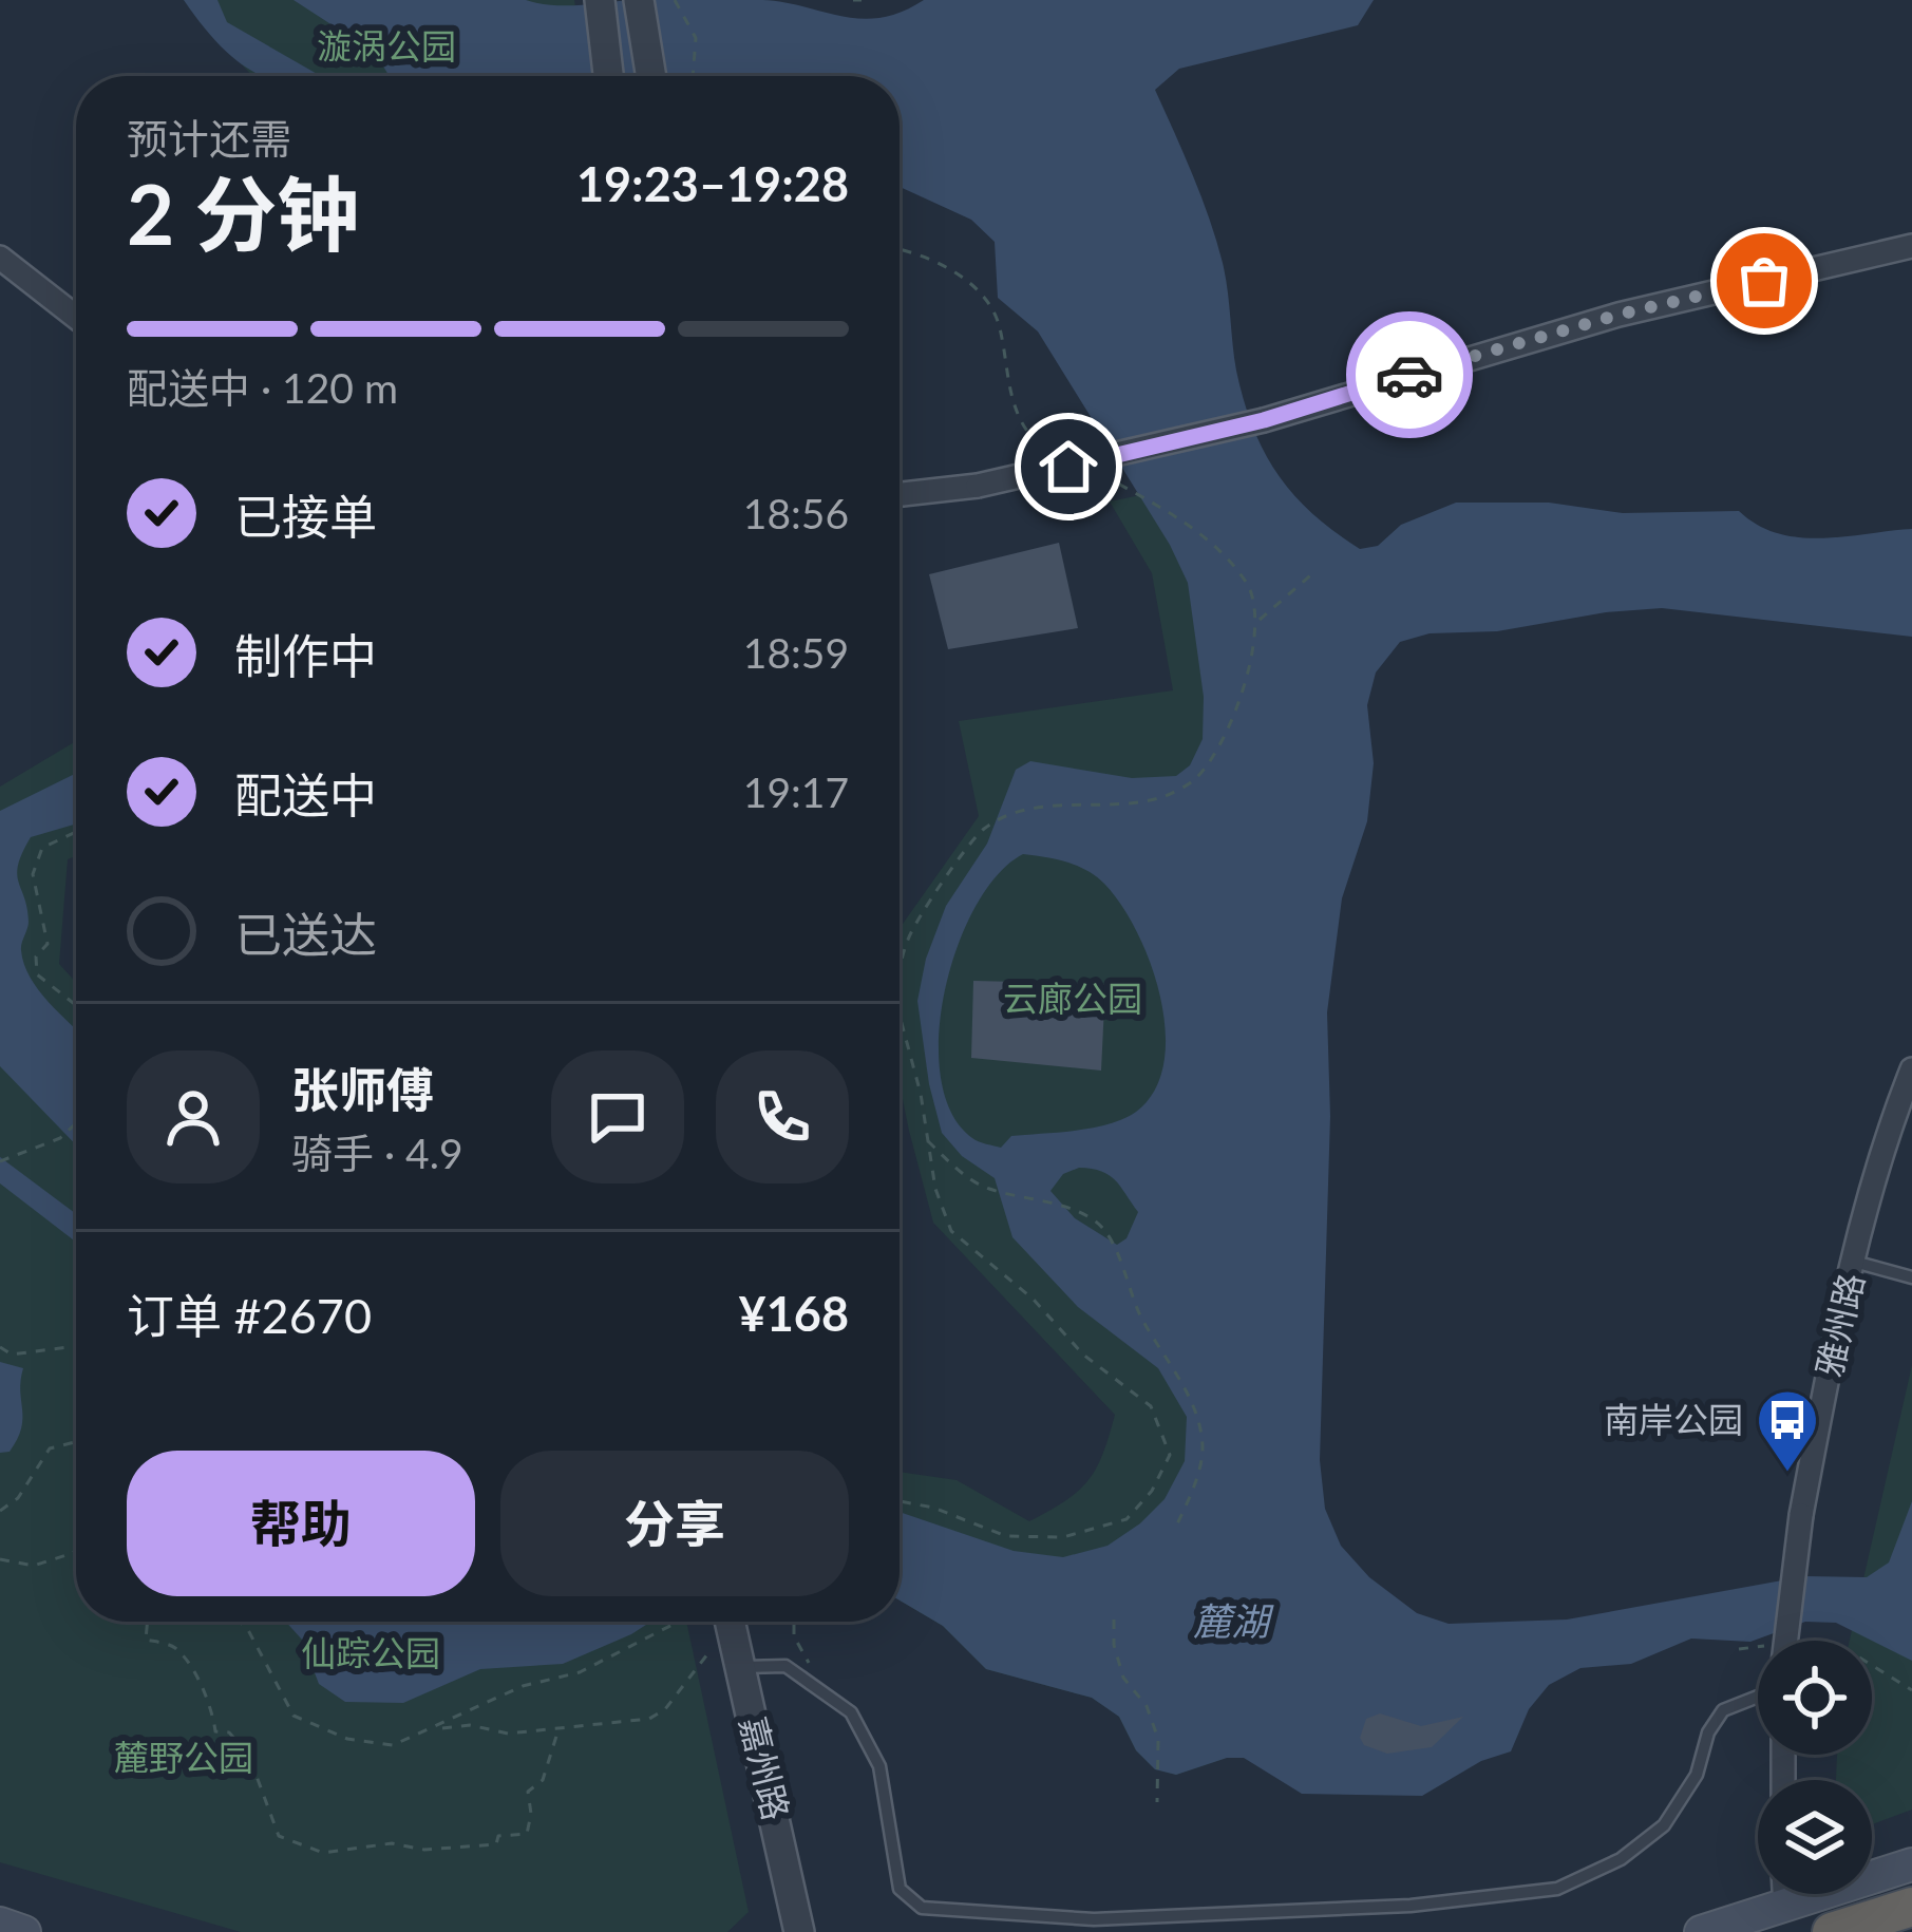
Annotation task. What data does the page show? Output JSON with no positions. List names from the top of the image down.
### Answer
{
  "streets": {
    "street": ["雅州路", "嘉州路"]
  },
  "water": ["麓湖"],
  "parks": [
    "漩涡公园",
    "云廊公园",
    "仙踪公园",
    "麓野公园"
  ],
  "places": {
    "bus stop": ["南岸公园"]
  },
  "page": {
    "heading": ["2 分钟", "预计还需", "19:23–19:28"],
    "panel": [
      "张师傅",
      "骑手 · 4.9",
      "订单 #2670",
      "¥168"
    ],
    "bar": "配送中 · 120 m",
    "list": [
      ["已接单", "18:56"],
      ["制作中", "18:59"],
      ["配送中", "19:17"],
      "已送达"
    ],
    "buttons": ["帮助", "分享"]
  }
}
